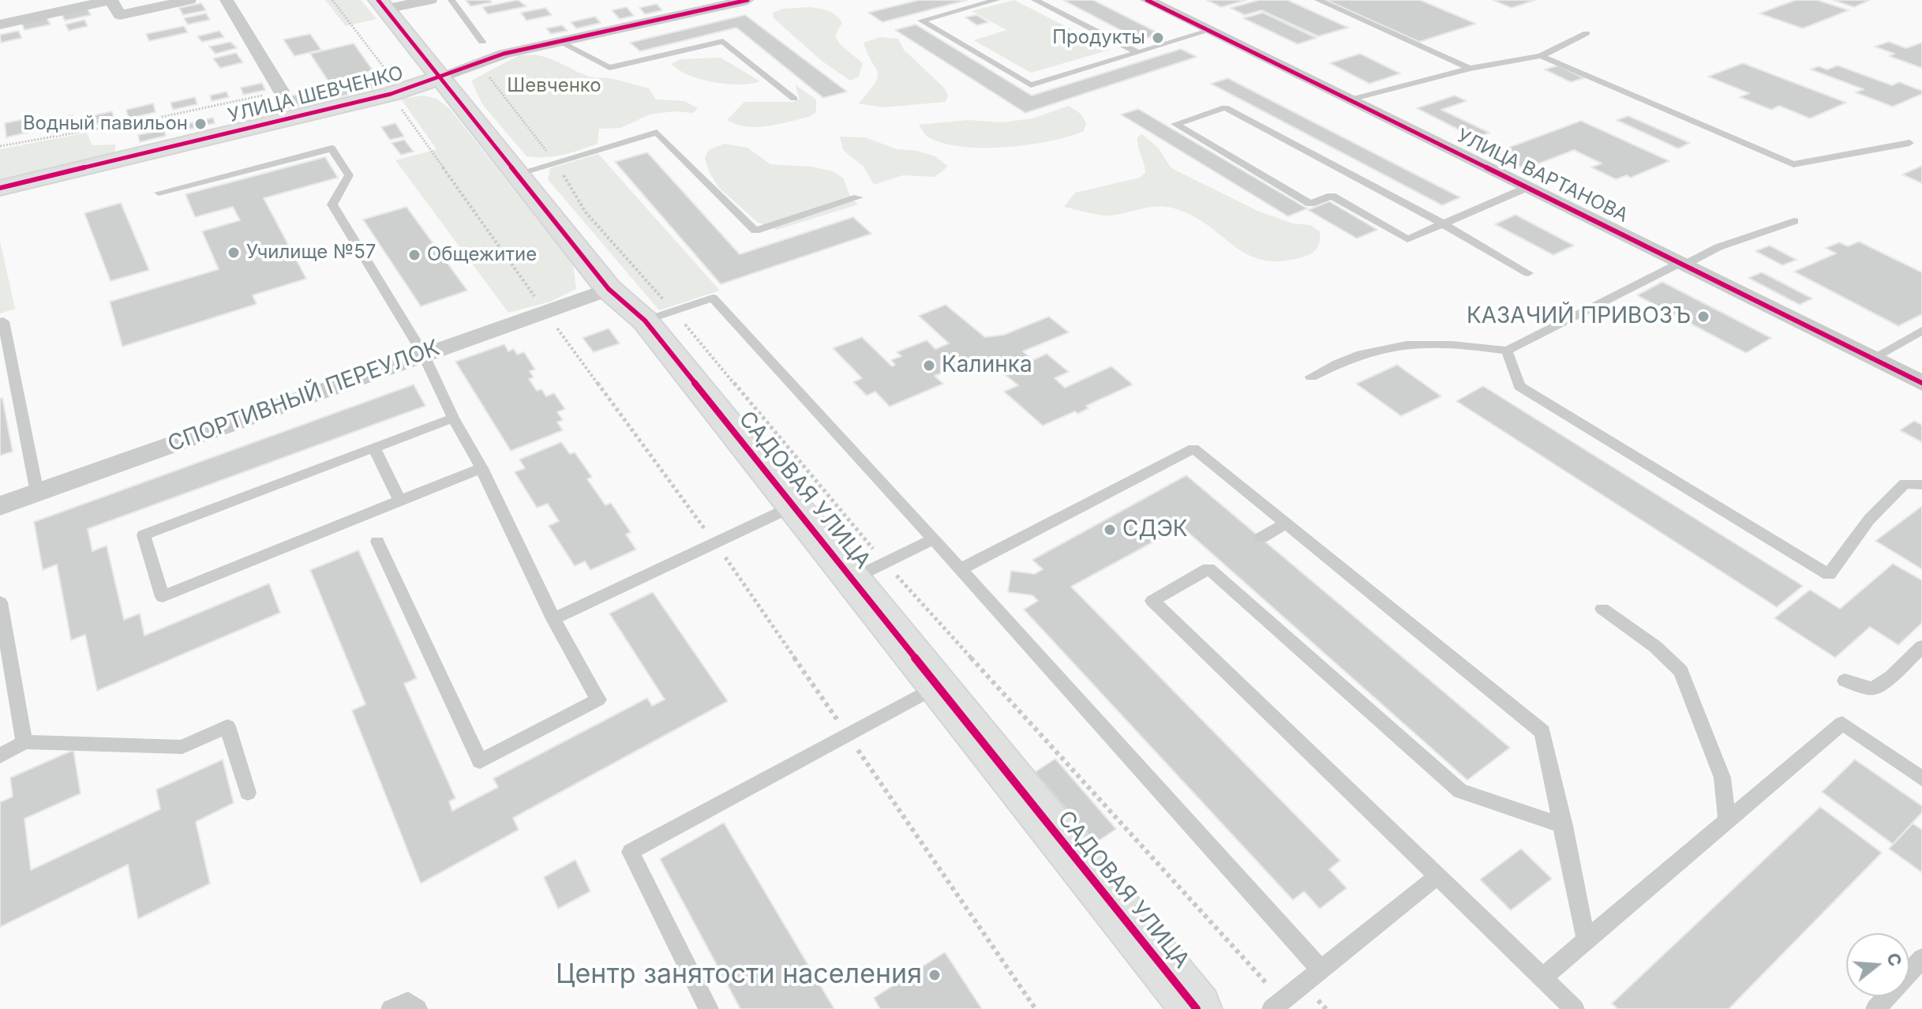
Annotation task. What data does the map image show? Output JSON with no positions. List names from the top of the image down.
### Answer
{
  "streets": {
    "street": [
      "УЛИЦА ШЕВЧЕНКО",
      "УЛИЦА ВАРТАНОВА",
      "СПОРТИВНЫЙ ПЕРЕУЛОК",
      "САДОВАЯ УЛИЦА"
    ]
  },
  "crossings": [
    ["УЛИЦА ШЕВЧЕНКО", "САДОВАЯ УЛИЦА"],
    ["СПОРТИВНЫЙ ПЕРЕУЛОК", "САДОВАЯ УЛИЦА"]
  ],
  "parks": ["Шевченко"],
  "places": [
    "Продукты",
    "Водный павильон",
    "Училище №57",
    "Общежитие",
    "КАЗАЧИЙ ПРИВОЗЪ",
    "Калинка",
    "СДЭК",
    "Центр занятости населения"
  ],
  "north": "right"
}
